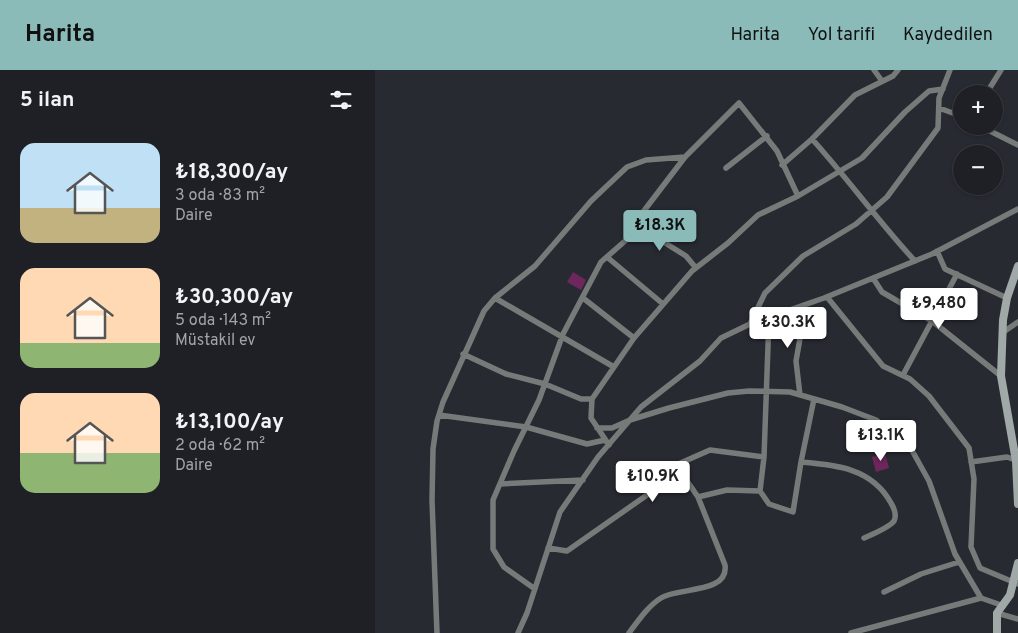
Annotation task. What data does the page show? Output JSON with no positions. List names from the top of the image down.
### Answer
{
  "page": {
    "header": "Harita",
    "nav": ["Harita", "Yol tarifi", "Kaydedilen"],
    "heading": "5 ilan",
    "map_buttons": ["+", "−"],
    "list": [
      {
        "name": "₺18,300/ay",
        "note": "3 oda · 83 m² · Daire"
      },
      {
        "name": "₺30,300/ay",
        "note": "5 oda · 143 m² · Müstakil ev"
      },
      {
        "name": "₺13,100/ay",
        "note": "2 oda · 62 m² · Daire"
      }
    ],
    "price": [
      "₺18.3K",
      "₺9,480",
      "₺30.3K",
      "₺13.1K",
      "₺10.9K"
    ]
  }
}
